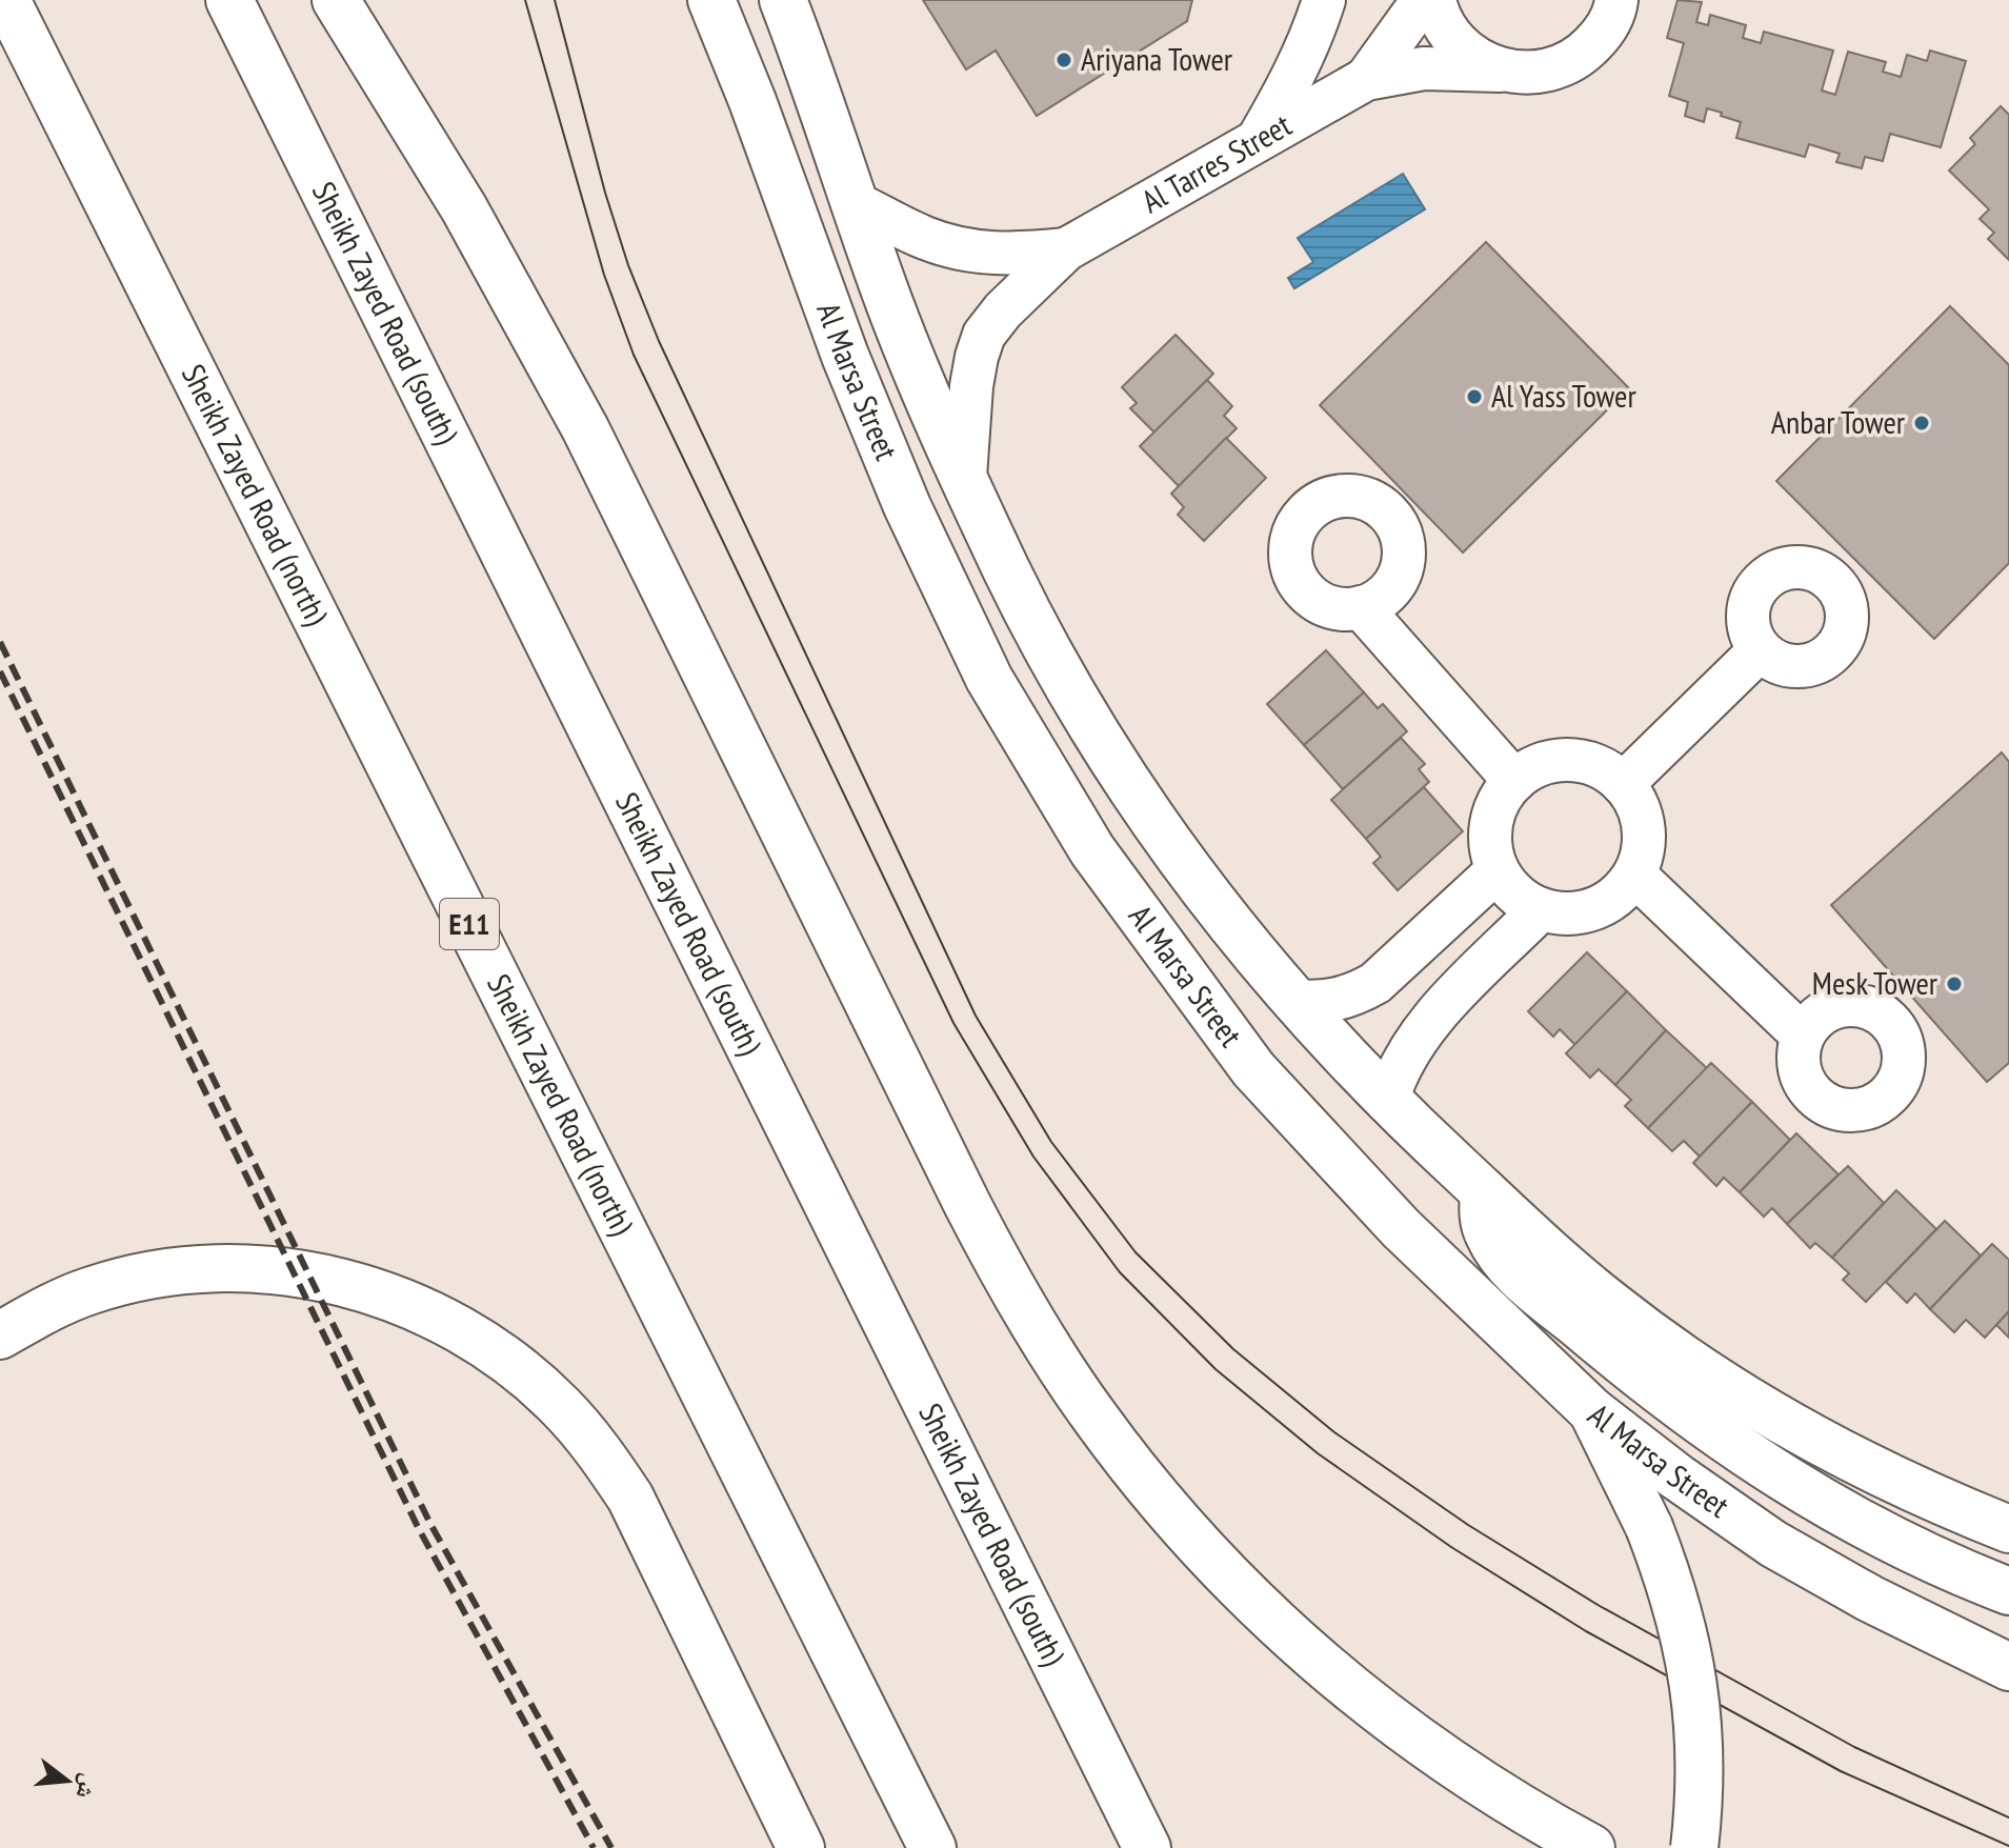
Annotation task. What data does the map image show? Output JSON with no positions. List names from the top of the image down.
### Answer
{
  "streets": {
    "main road": [
      "Sheikh Zayed Road (south)",
      "Al Marsa Street",
      "Sheikh Zayed Road (north)",
      "E11"
    ],
    "street": ["Al Tarres Street"]
  },
  "crossings": [
    ["Al Tarres Street", "Al Marsa Street"]
  ],
  "places": [
    "Ariyana Tower",
    "Al Yass Tower",
    "Anbar Tower",
    "Mesk Tower"
  ],
  "north": "right"
}
